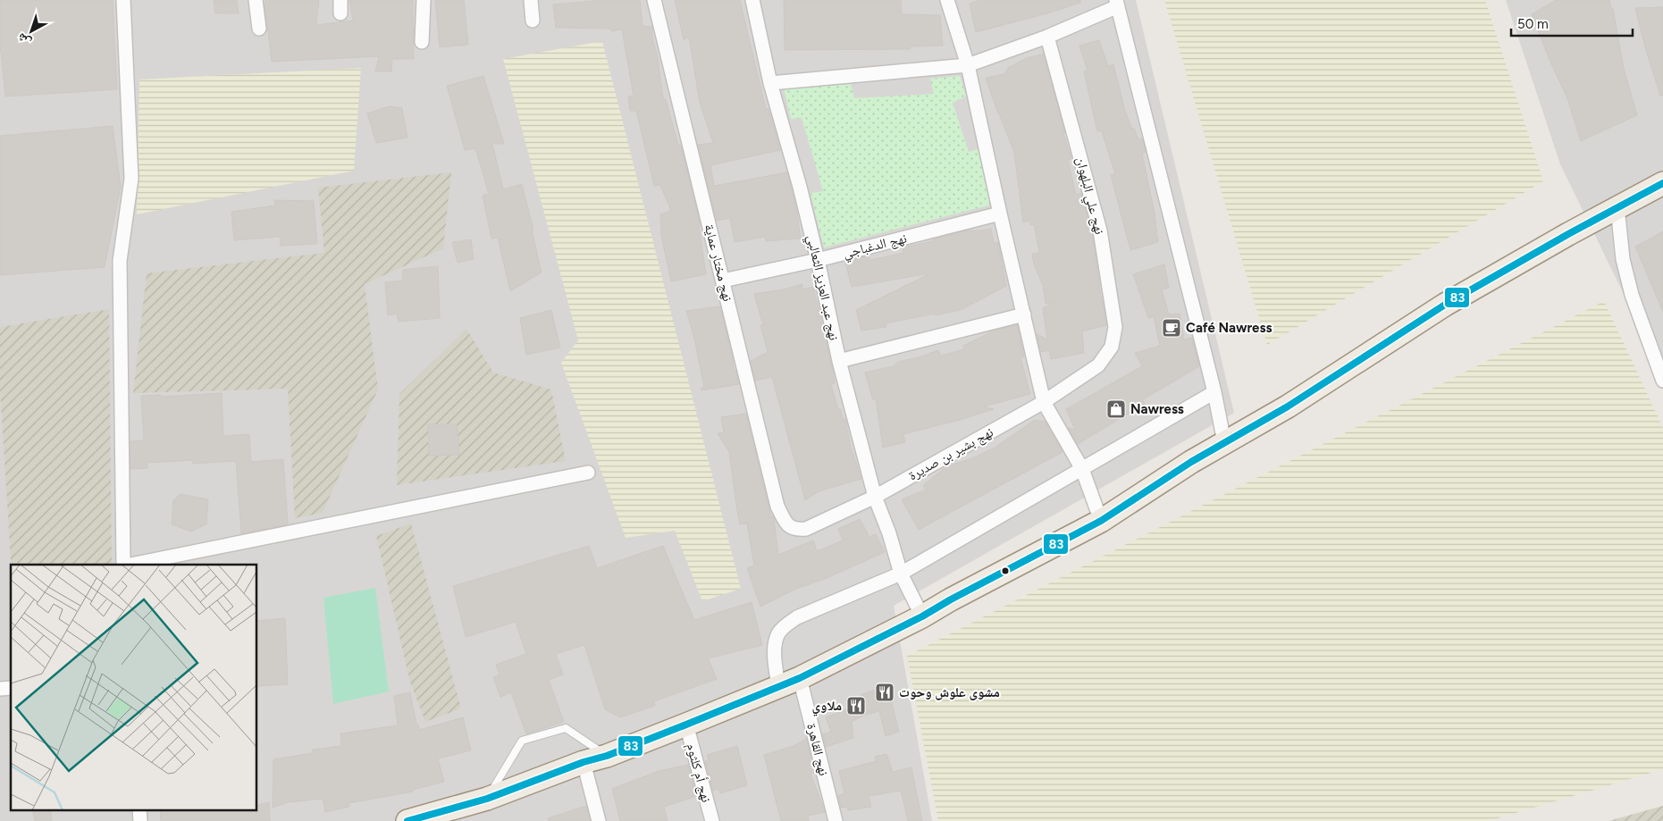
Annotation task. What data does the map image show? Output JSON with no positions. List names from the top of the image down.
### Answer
{
  "streets": {
    "street": [
      "نهج علي البلهوان",
      "نهج الدغباجي",
      "نهج مختار عماية",
      "نهج عبد العزيز الثعالبي",
      "نهج بشير بن صديرة",
      "نهج القاهرة",
      "نهج أم كلثوم"
    ]
  },
  "crossings": [
    ["نهج علي البلهوان", "نهج بشير بن صديرة"],
    ["نهج الدغباجي", "نهج مختار عماية"],
    ["نهج الدغباجي", "نهج عبد العزيز الثعالبي"],
    ["نهج مختار عماية", "نهج بشير بن صديرة"],
    ["نهج عبد العزيز الثعالبي", "نهج بشير بن صديرة"]
  ],
  "places": {
    "cafe": ["Café Nawress"],
    "shop": ["Nawress"],
    "restaurant": ["مشوى علوش وحوت", "ملاوي"]
  },
  "lines": ["transit line 83"],
  "scale_bar": "50 m",
  "north": "bottom left"
}
